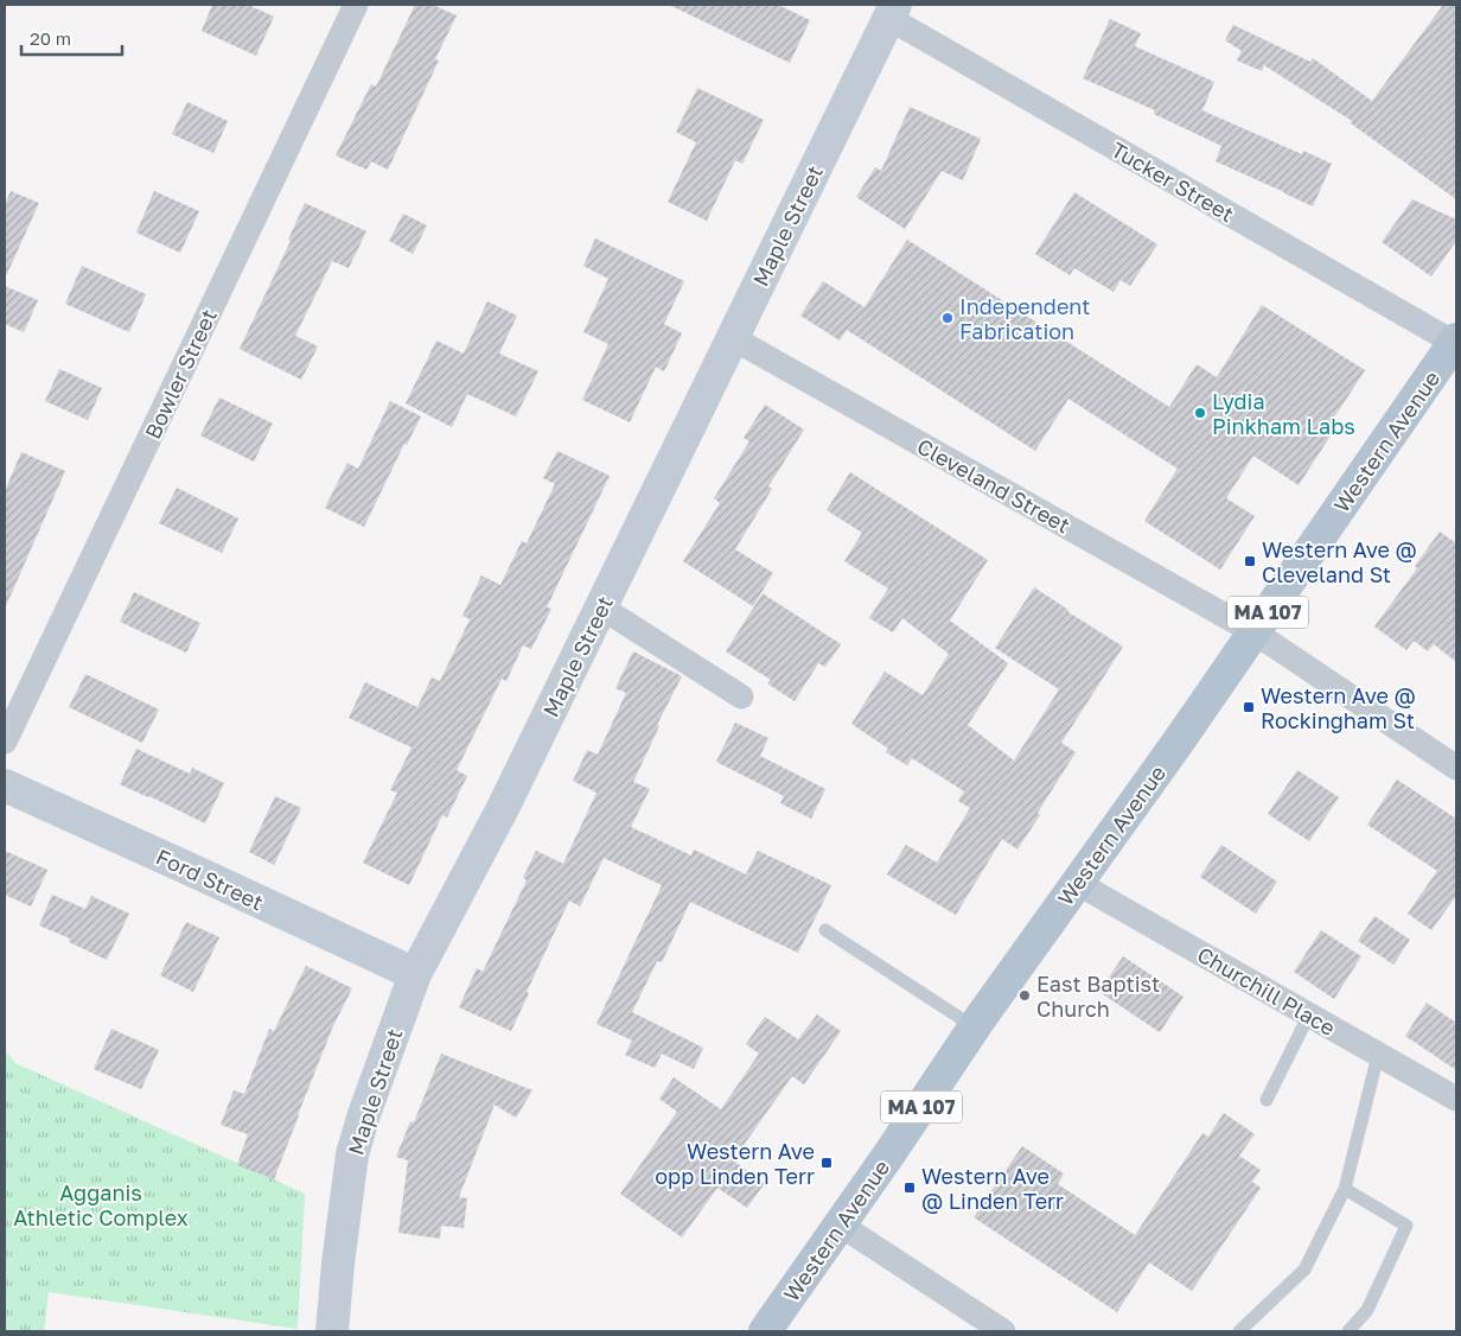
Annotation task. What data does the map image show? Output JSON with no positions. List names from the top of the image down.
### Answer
{
  "streets": {
    "main road": ["Western Avenue", "MA 107"],
    "street": [
      "Tucker Street",
      "Maple Street",
      "Bowler Street",
      "Cleveland Street",
      "Ford Street",
      "Churchill Place"
    ]
  },
  "crossings": [
    ["Tucker Street", "Maple Street"],
    ["Tucker Street", "Western Avenue"],
    ["Maple Street", "Cleveland Street"],
    ["Maple Street", "Ford Street"],
    ["Western Avenue", "Cleveland Street"],
    ["Western Avenue", "Churchill Place"]
  ],
  "parks": ["Agganis Athletic Complex"],
  "places": {
    "other": ["Independent Fabrication", "Lydia Pinkham Labs", "East Baptist Church"],
    "transit": [
      "Western Ave @ Cleveland St",
      "Western Ave @ Rockingham St",
      "Western Ave opp Linden Terr",
      "Western Ave @ Linden Terr"
    ]
  },
  "scale_bar": "20 m"
}
